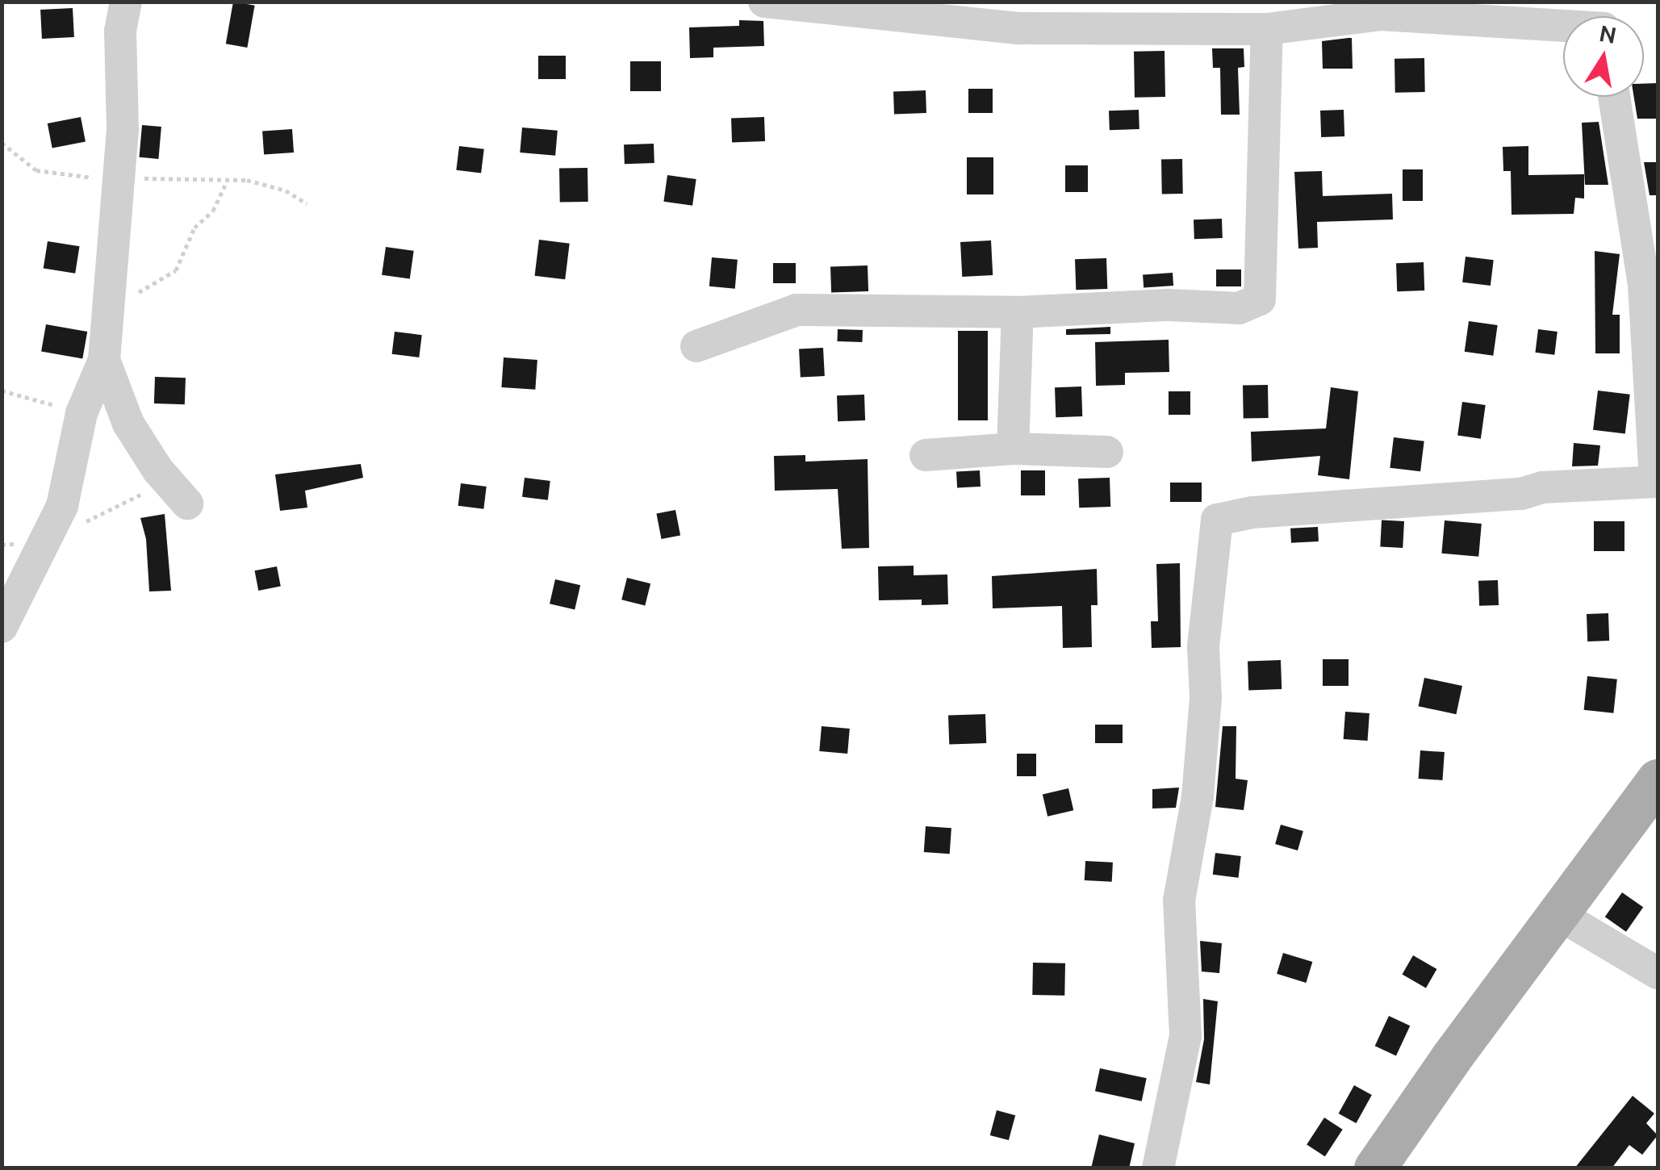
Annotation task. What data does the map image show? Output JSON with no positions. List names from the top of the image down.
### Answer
{
  "north": "top"
}
